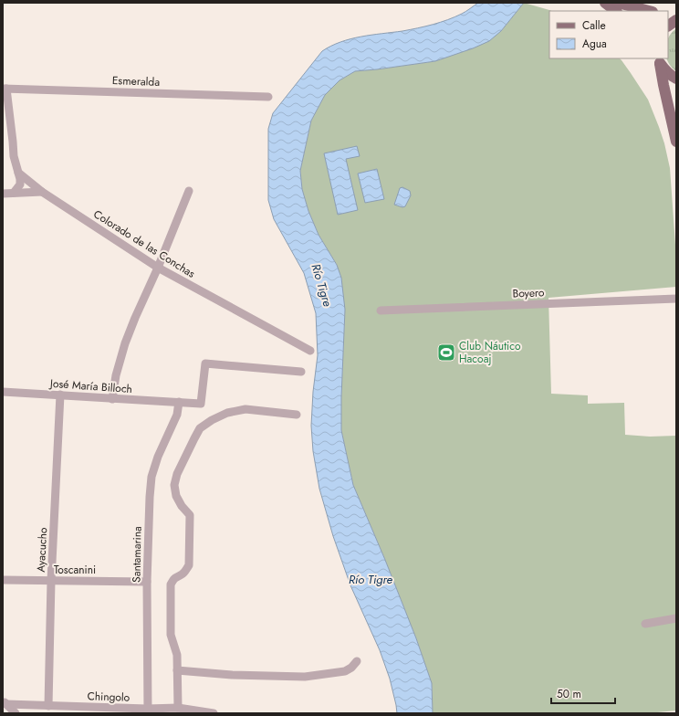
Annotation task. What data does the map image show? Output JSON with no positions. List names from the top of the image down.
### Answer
{
  "streets": {
    "street": [
      "Esmeralda",
      "Colorado de las Conchas",
      "Boyero",
      "José María Billoch",
      "Ayacucho",
      "Santamarina",
      "Toscanini",
      "Chingolo"
    ]
  },
  "crossings": [
    ["José María Billoch", "Ayacucho"],
    ["José María Billoch", "Santamarina"],
    ["Ayacucho", "Toscanini"],
    ["Ayacucho", "Chingolo"],
    ["Santamarina", "Toscanini"],
    ["Santamarina", "Chingolo"]
  ],
  "water": ["Río Tigre"],
  "places": {
    "sports": ["Club Náutico Hacoaj"]
  },
  "legend": ["Calle", "Agua"],
  "scale_bar": "50 m"
}
